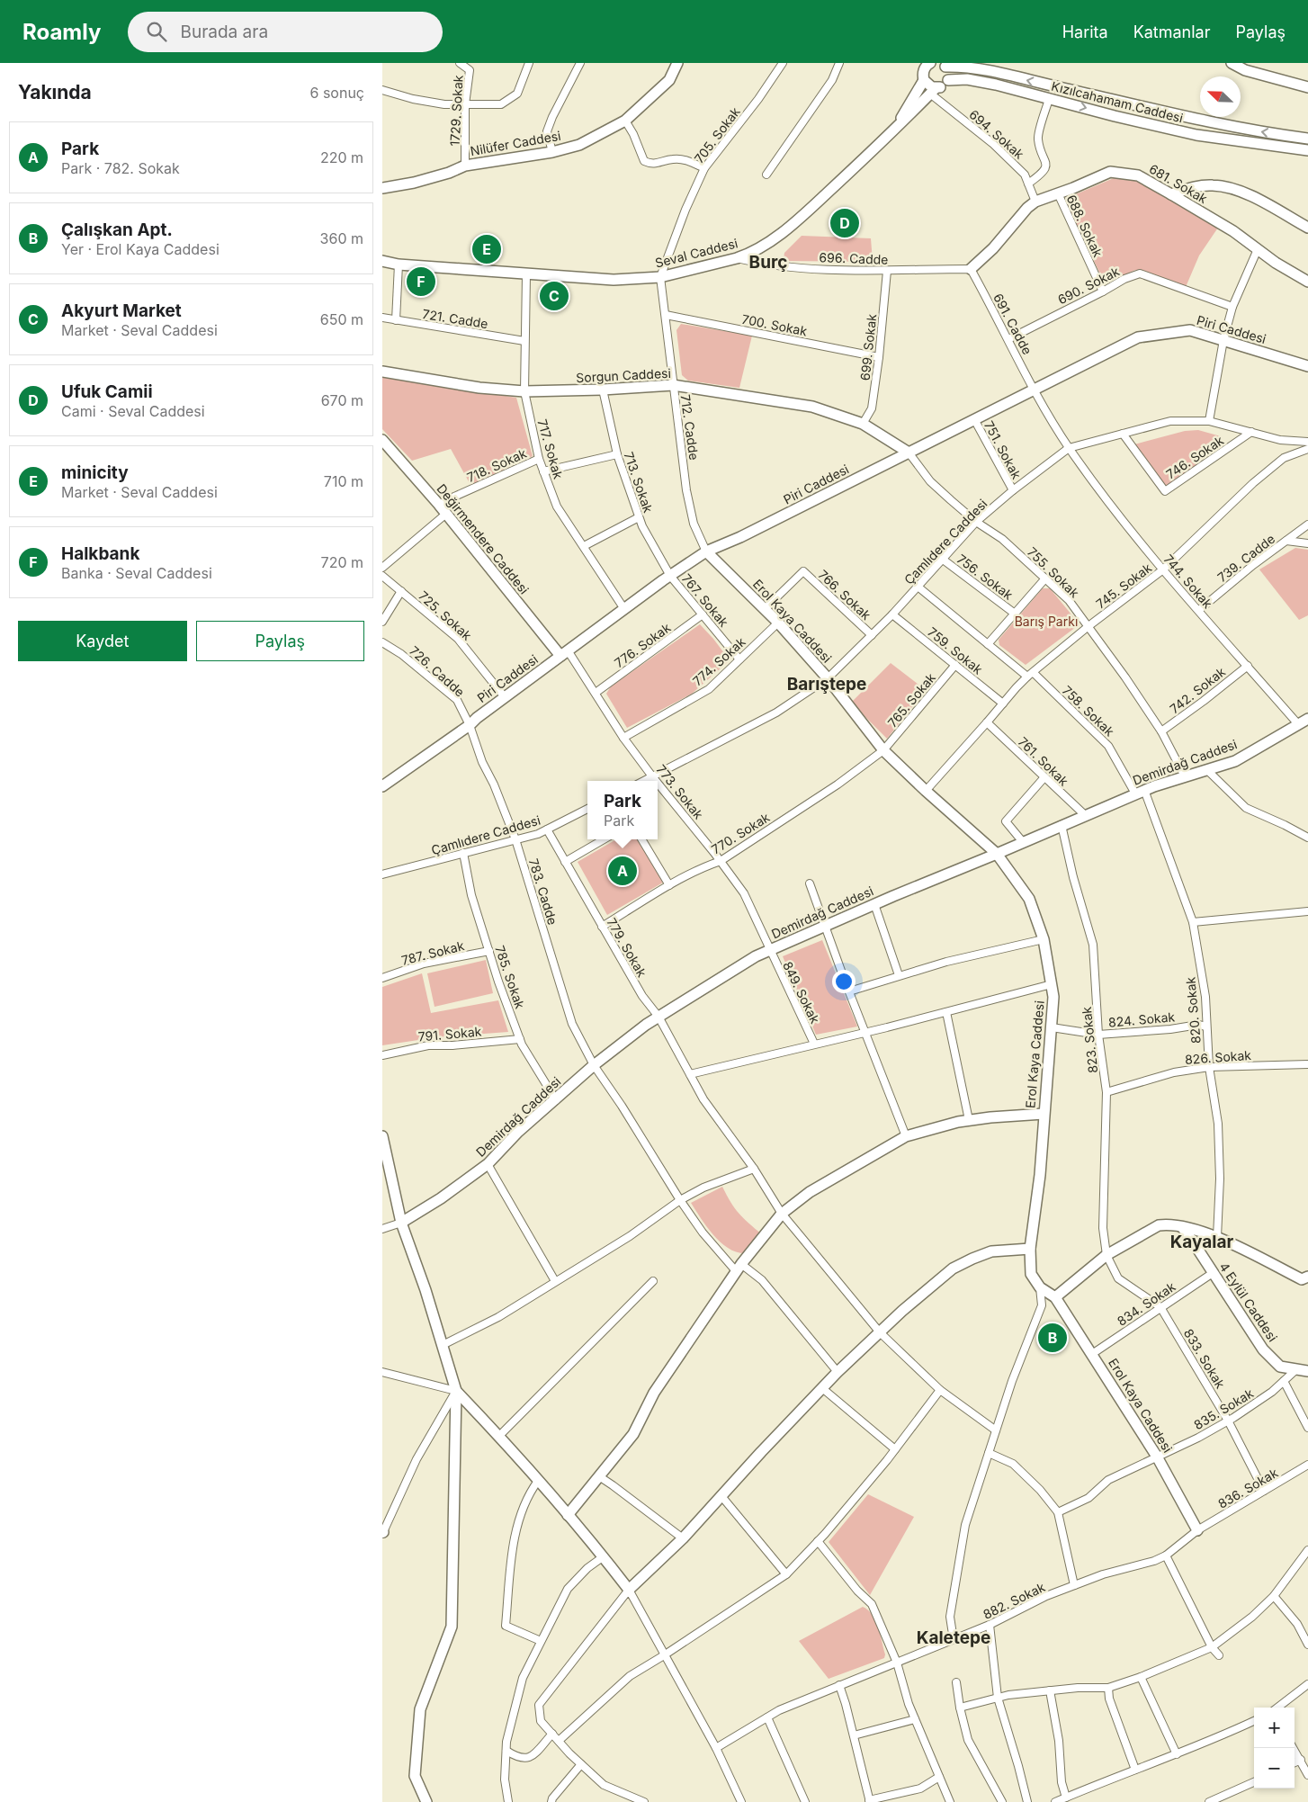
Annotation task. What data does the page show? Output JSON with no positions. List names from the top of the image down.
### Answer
{
  "streets": {
    "street": [
      "Kızılcahamam Caddesi",
      "1729. Sokak",
      "694. Sokak",
      "705. Sokak",
      "Nilüfer Caddesi",
      "681. Sokak",
      "688. Sokak",
      "Seval Caddesi",
      "696. Cadde",
      "690. Sokak",
      "721. Cadde",
      "691. Cadde",
      "700. Sokak",
      "Piri Caddesi",
      "699. Sokak",
      "Sorgun Caddesi",
      "712. Cadde",
      "717. Sokak",
      "751. Sokak",
      "746. Sokak",
      "718. Sokak",
      "713. Sokak",
      "Değirmendere Caddesi",
      "Çamlıdere Caddesi",
      "739. Cadde",
      "755. Sokak",
      "756. Sokak",
      "744. Sokak",
      "745. Sokak",
      "766. Sokak",
      "767. Sokak",
      "725. Sokak",
      "Erol Kaya Caddesi",
      "776. Sokak",
      "759. Sokak",
      "774. Sokak",
      "726. Cadde",
      "742. Sokak",
      "765. Sokak",
      "758. Sokak",
      "761. Sokak",
      "Demirdağ Caddesi",
      "773. Sokak",
      "770. Sokak",
      "783. Cadde",
      "779. Sokak",
      "787. Sokak",
      "785. Sokak",
      "849. Sokak",
      "820. Sokak",
      "824. Sokak",
      "791. Sokak",
      "823. Sokak",
      "826. Sokak",
      "4 Eylül Caddesi",
      "834. Sokak",
      "833. Sokak",
      "835. Sokak",
      "836. Sokak",
      "882. Sokak"
    ]
  },
  "crossings": [
    ["Kızılcahamam Caddesi", "Seval Caddesi"],
    ["1729. Sokak", "Nilüfer Caddesi"],
    ["694. Sokak", "681. Sokak"],
    ["694. Sokak", "Seval Caddesi"],
    ["705. Sokak", "Seval Caddesi"],
    ["705. Sokak", "712. Cadde"],
    ["681. Sokak", "688. Sokak"],
    ["681. Sokak", "696. Cadde"],
    ["681. Sokak", "691. Cadde"],
    ["688. Sokak", "690. Sokak"],
    ["Seval Caddesi", "696. Cadde"],
    ["Seval Caddesi", "712. Cadde"],
    ["Seval Caddesi", "717. Sokak"],
    ["696. Cadde", "691. Cadde"],
    ["696. Cadde", "699. Sokak"],
    ["690. Sokak", "691. Cadde"],
    ["721. Cadde", "717. Sokak"],
    ["691. Cadde", "Piri Caddesi"],
    ["691. Cadde", "Çamlıdere Caddesi"],
    ["691. Cadde", "744. Sokak"],
    ["700. Sokak", "699. Sokak"],
    ["700. Sokak", "712. Cadde"],
    ["Piri Caddesi", "Sorgun Caddesi"],
    ["Piri Caddesi", "712. Cadde"],
    ["Piri Caddesi", "717. Sokak"],
    ["Piri Caddesi", "751. Sokak"],
    ["Piri Caddesi", "713. Sokak"],
    ["Piri Caddesi", "Değirmendere Caddesi"],
    ["Piri Caddesi", "755. Sokak"],
    ["Piri Caddesi", "767. Sokak"],
    ["Piri Caddesi", "725. Sokak"],
    ["Piri Caddesi", "Erol Kaya Caddesi"],
    ["Piri Caddesi", "726. Cadde"],
    ["Piri Caddesi", "773. Sokak"],
    ["Piri Caddesi", "783. Cadde"],
    ["699. Sokak", "Sorgun Caddesi"],
    ["Sorgun Caddesi", "712. Cadde"],
    ["Sorgun Caddesi", "717. Sokak"],
    ["Sorgun Caddesi", "713. Sokak"],
    ["Sorgun Caddesi", "755. Sokak"],
    ["712. Cadde", "Erol Kaya Caddesi"],
    ["717. Sokak", "718. Sokak"],
    ["751. Sokak", "Çamlıdere Caddesi"],
    ["746. Sokak", "Çamlıdere Caddesi"],
    ["718. Sokak", "Değirmendere Caddesi"],
    ["713. Sokak", "767. Sokak"],
    ["Değirmendere Caddesi", "773. Sokak"],
    ["Çamlıdere Caddesi", "755. Sokak"],
    ["Çamlıdere Caddesi", "756. Sokak"],
    ["Çamlıdere Caddesi", "744. Sokak"],
    ["Çamlıdere Caddesi", "766. Sokak"],
    ["Çamlıdere Caddesi", "Erol Kaya Caddesi"],
    ["Çamlıdere Caddesi", "759. Sokak"],
    ["Çamlıdere Caddesi", "758. Sokak"],
    ["Çamlıdere Caddesi", "773. Sokak"],
    ["Çamlıdere Caddesi", "783. Cadde"],
    ["Çamlıdere Caddesi", "779. Sokak"],
    ["Çamlıdere Caddesi", "785. Sokak"],
    ["739. Cadde", "744. Sokak"],
    ["755. Sokak", "745. Sokak"],
    ["755. Sokak", "742. Sokak"],
    ["755. Sokak", "Demirdağ Caddesi"],
    ["744. Sokak", "745. Sokak"],
    ["744. Sokak", "742. Sokak"],
    ["744. Sokak", "Demirdağ Caddesi"],
    ["745. Sokak", "Erol Kaya Caddesi"],
    ["745. Sokak", "759. Sokak"],
    ["745. Sokak", "758. Sokak"],
    ["745. Sokak", "761. Sokak"],
    ["766. Sokak", "Erol Kaya Caddesi"],
    ["767. Sokak", "776. Sokak"],
    ["767. Sokak", "774. Sokak"],
    ["Erol Kaya Caddesi", "774. Sokak"],
    ["Erol Kaya Caddesi", "765. Sokak"],
    ["Erol Kaya Caddesi", "Demirdağ Caddesi"],
    ["Erol Kaya Caddesi", "770. Sokak"],
    ["Erol Kaya Caddesi", "824. Sokak"],
    ["Erol Kaya Caddesi", "834. Sokak"],
    ["Erol Kaya Caddesi", "835. Sokak"],
    ["Erol Kaya Caddesi", "836. Sokak"],
    ["Erol Kaya Caddesi", "882. Sokak"],
    ["776. Sokak", "773. Sokak"],
    ["759. Sokak", "765. Sokak"],
    ["774. Sokak", "773. Sokak"],
    ["726. Cadde", "783. Cadde"],
    ["765. Sokak", "770. Sokak"],
    ["758. Sokak", "Demirdağ Caddesi"],
    ["758. Sokak", "820. Sokak"],
    ["761. Sokak", "Demirdağ Caddesi"],
    ["Demirdağ Caddesi", "773. Sokak"],
    ["Demirdağ Caddesi", "783. Cadde"],
    ["Demirdağ Caddesi", "779. Sokak"],
    ["Demirdağ Caddesi", "785. Sokak"],
    ["Demirdağ Caddesi", "849. Sokak"],
    ["Demirdağ Caddesi", "820. Sokak"],
    ["Demirdağ Caddesi", "823. Sokak"],
    ["773. Sokak", "770. Sokak"],
    ["773. Sokak", "849. Sokak"],
    ["770. Sokak", "779. Sokak"],
    ["787. Sokak", "785. Sokak"],
    ["785. Sokak", "791. Sokak"],
    ["820. Sokak", "824. Sokak"],
    ["820. Sokak", "826. Sokak"],
    ["824. Sokak", "823. Sokak"],
    ["823. Sokak", "826. Sokak"],
    ["823. Sokak", "833. Sokak"],
    ["4 Eylül Caddesi", "834. Sokak"],
    ["4 Eylül Caddesi", "835. Sokak"],
    ["834. Sokak", "833. Sokak"],
    ["833. Sokak", "835. Sokak"],
    ["833. Sokak", "836. Sokak"],
    ["836. Sokak", "882. Sokak"]
  ],
  "districts": [
    "Burç",
    "Barıştepe",
    "Kayalar",
    "Kaletepe"
  ],
  "parks": ["Barış Parkı"],
  "north": "top left",
  "page": {
    "header": "Roamly",
    "search": "Burada ara",
    "nav": ["Harita", "Katmanlar", "Paylaş"],
    "heading": ["Yakında", "6 sonuç"],
    "list": [
      {
        "mark": "A",
        "name": "Park",
        "note": "Park · 782. Sokak",
        "value": "220 m"
      },
      {
        "mark": "B",
        "name": "Çalışkan Apt.",
        "note": "Yer · Erol Kaya Caddesi",
        "value": "360 m"
      },
      {
        "mark": "C",
        "name": "Akyurt Market",
        "note": "Market · Seval Caddesi",
        "value": "650 m"
      },
      {
        "mark": "D",
        "name": "Ufuk Camii",
        "note": "Cami · Seval Caddesi",
        "value": "670 m"
      },
      {
        "mark": "E",
        "name": "minicity",
        "note": "Market · Seval Caddesi",
        "value": "710 m"
      },
      {
        "mark": "F",
        "name": "Halkbank",
        "note": "Banka · Seval Caddesi",
        "value": "720 m"
      }
    ],
    "pins": [
      "D",
      "E",
      "F",
      "C",
      "A",
      "B"
    ],
    "buttons": ["Kaydet", "Paylaş"],
    "popup": ["Park", "Park"],
    "map_buttons": ["+", "−"]
  }
}
